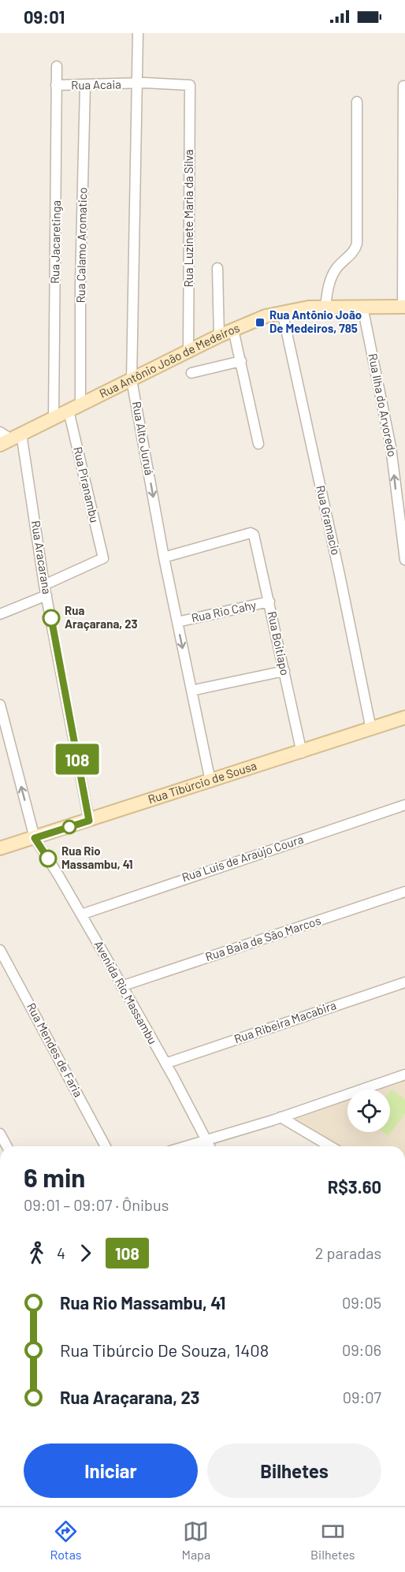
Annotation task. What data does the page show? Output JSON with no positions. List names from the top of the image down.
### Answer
{
  "streets": {
    "main road": ["Rua Antônio João de Medeiros", "Rua Tibúrcio de Sousa"],
    "street": [
      "Rua Acaia",
      "Rua Luzinete Maria da Silva",
      "Rua Jacaretinga",
      "Rua Calamo Aromatico",
      "Rua Ilha do Arvoredo",
      "Rua Alto Juruá",
      "Rua Piranambu",
      "Rua Gramacio",
      "Rua Aracarana",
      "Rua Rio Cahy",
      "Rua Boitiapo",
      "Rua Luis de Araújo Coura",
      "Rua Baia de São Marcos",
      "Avenida Rio Massambu",
      "Rua Ribeira Macabira",
      "Rua Mendes de Faria"
    ]
  },
  "crossings": [
    ["Rua Acaia", "Rua Luzinete Maria da Silva"],
    ["Rua Acaia", "Rua Jacaretinga"],
    ["Rua Acaia", "Rua Calamo Aromatico"],
    ["Rua Acaia", "Rua Alto Juruá"],
    ["Rua Luzinete Maria da Silva", "Rua Antônio João de Medeiros"],
    ["Rua Jacaretinga", "Rua Antônio João de Medeiros"],
    ["Rua Calamo Aromatico", "Rua Antônio João de Medeiros"],
    ["Rua Calamo Aromatico", "Rua Piranambu"],
    ["Rua Antônio João de Medeiros", "Rua Ilha do Arvoredo"],
    ["Rua Antônio João de Medeiros", "Rua Alto Juruá"],
    ["Rua Antônio João de Medeiros", "Rua Piranambu"],
    ["Rua Antônio João de Medeiros", "Rua Gramacio"],
    ["Rua Antônio João de Medeiros", "Rua Aracarana"],
    ["Rua Alto Juruá", "Rua Rio Cahy"],
    ["Rua Alto Juruá", "Rua Boitiapo"],
    ["Rua Alto Juruá", "Rua Tibúrcio de Sousa"],
    ["Rua Piranambu", "Rua Aracarana"],
    ["Rua Gramacio", "Rua Tibúrcio de Sousa"],
    ["Rua Aracarana", "Rua Tibúrcio de Sousa"],
    ["Rua Rio Cahy", "Rua Boitiapo"],
    ["Rua Boitiapo", "Rua Tibúrcio de Sousa"],
    ["Rua Tibúrcio de Sousa", "Avenida Rio Massambu"],
    ["Rua Luis de Araújo Coura", "Avenida Rio Massambu"],
    ["Rua Baia de São Marcos", "Avenida Rio Massambu"],
    ["Avenida Rio Massambu", "Rua Ribeira Macabira"]
  ],
  "one_way": ["Rua Ilha do Arvoredo"],
  "places": {
    "transit": ["Rua Antônio João De Medeiros, 785"],
    "other": ["Rua Araçarana, 23", "Rua Rio Massambu, 41"]
  },
  "lines": ["bus line 108"],
  "page": {
    "status": "09:01",
    "on_map": "108",
    "heading": ["6 min", "09:01 – 09:07 · Ônibus", "R$3.60"],
    "legs": ["4", "108", "2 paradas"],
    "list": [
      {
        "name": "Rua Rio Massambu, 41",
        "value": "09:05"
      },
      {
        "name": "Rua Tibúrcio De Souza, 1408",
        "value": "09:06"
      },
      {
        "name": "Rua Araçarana, 23",
        "value": "09:07"
      }
    ],
    "buttons": ["Iniciar", "Bilhetes"],
    "tabs": ["Rotas", "Mapa", "Bilhetes"]
  }
}
